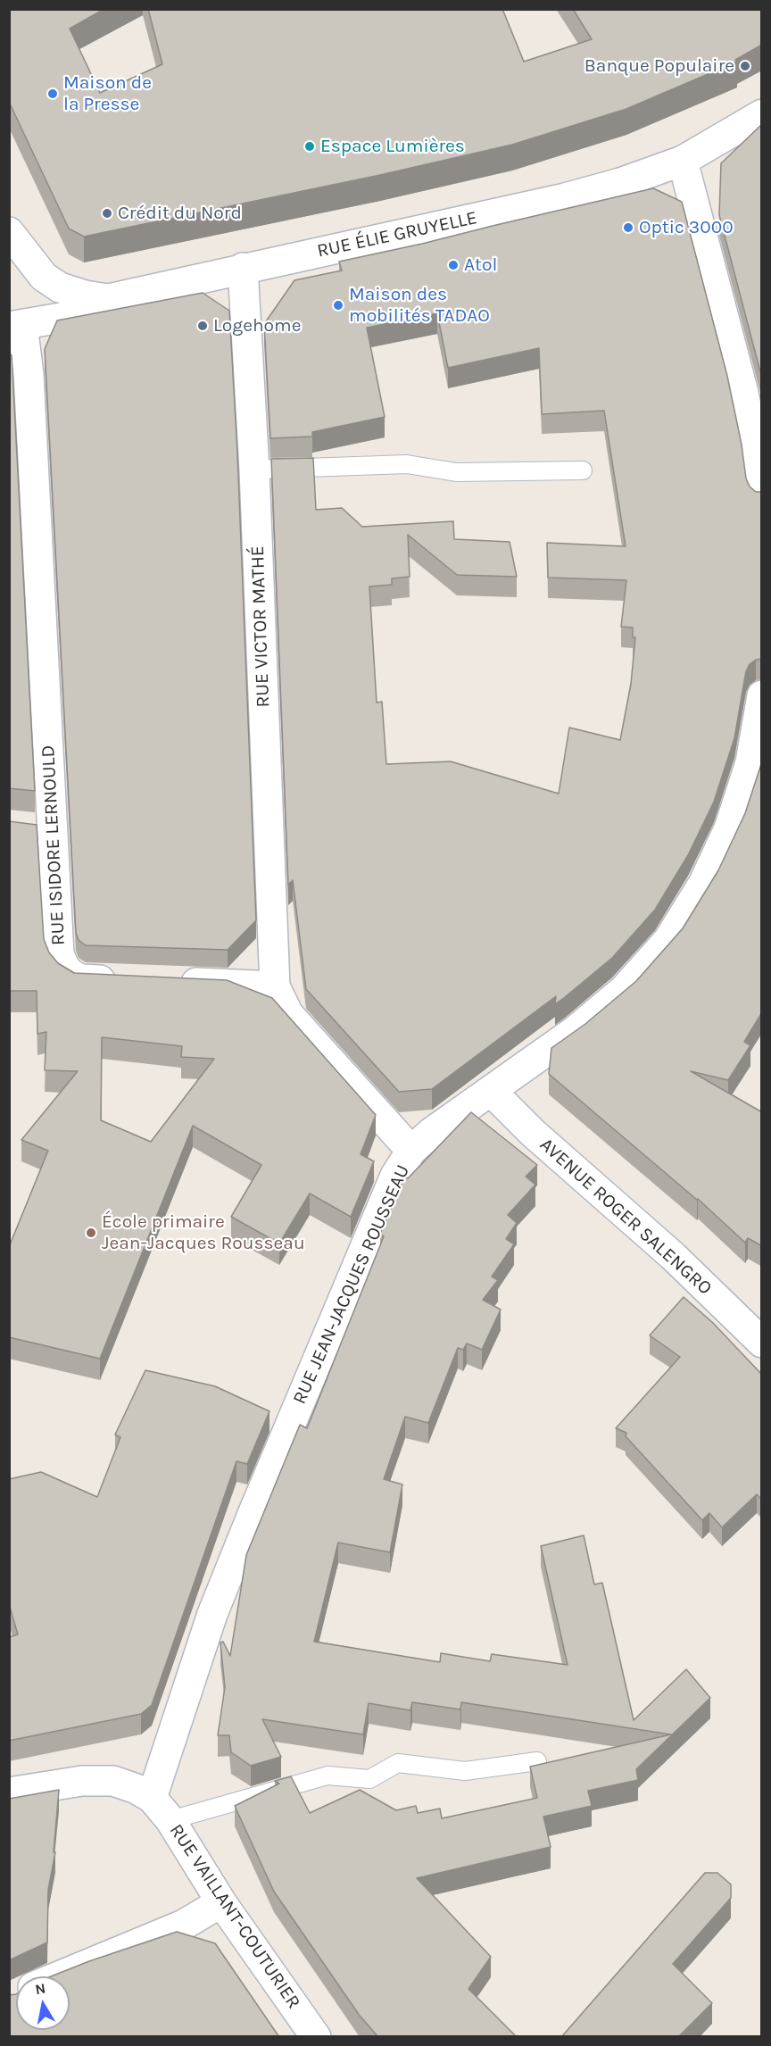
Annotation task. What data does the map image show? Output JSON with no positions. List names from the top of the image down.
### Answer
{
  "streets": {
    "street": [
      "RUE ÉLIE GRUYELLE",
      "RUE VICTOR MATHÉ",
      "RUE ISIDORE LERNOULD",
      "AVENUE ROGER SALENGRO",
      "RUE JEAN-JACQUES ROUSSEAU",
      "RUE VAILLANT-COUTURIER"
    ]
  },
  "crossings": [
    ["RUE ÉLIE GRUYELLE", "RUE VICTOR MATHÉ"],
    ["RUE ÉLIE GRUYELLE", "RUE ISIDORE LERNOULD"],
    ["AVENUE ROGER SALENGRO", "RUE JEAN-JACQUES ROUSSEAU"],
    ["RUE JEAN-JACQUES ROUSSEAU", "RUE VAILLANT-COUTURIER"]
  ],
  "places": [
    "Banque Populaire",
    "Maison de la Presse",
    "Espace Lumières",
    "Crédit du Nord",
    "Optic 3000",
    "Atol",
    "Maison des mobilités TADAO",
    "Logehome",
    "École primaire Jean-Jacques Rousseau"
  ],
  "north": "top"
}
